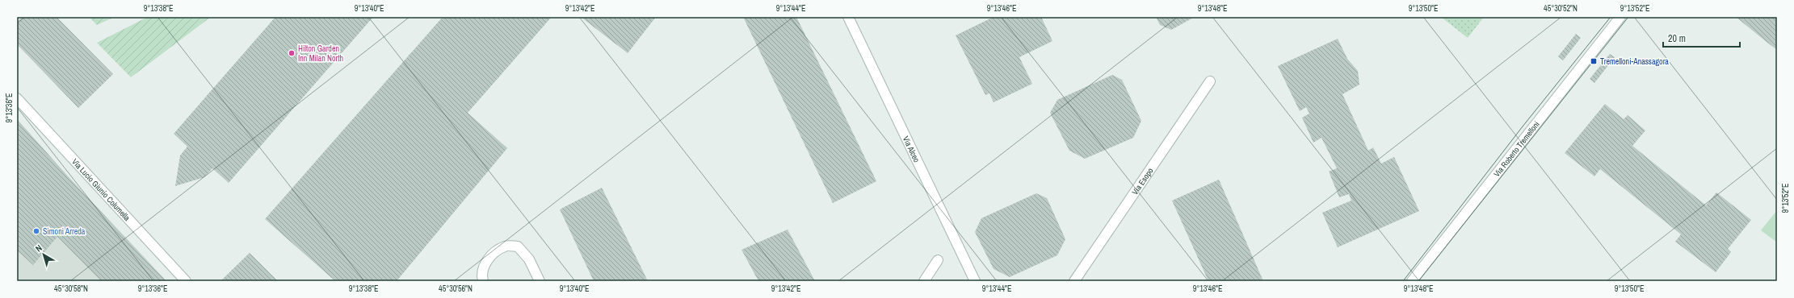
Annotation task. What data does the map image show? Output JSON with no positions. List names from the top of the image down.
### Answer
{
  "streets": {
    "street": [
      "Via Alceo",
      "Via Roberto Tremelloni",
      "Via Esopo",
      "Via Lucio Giunio Columella"
    ]
  },
  "places": {
    "other": ["Hilton Garden Inn Milan North", "Simoni Arreda"],
    "transit": ["Tremelloni-Anassagora"]
  },
  "scale_bar": "20 m",
  "north": "top left",
  "coordinates": [
    "9°13'38\"E",
    "9°13'40\"E",
    "9°13'42\"E",
    "9°13'44\"E",
    "9°13'46\"E",
    "9°13'48\"E",
    "9°13'50\"E",
    "45°30'52\"N",
    "9°13'52\"E",
    "9°13'36\"E",
    "45°30'58\"N",
    "45°30'56\"N"
  ]
}
